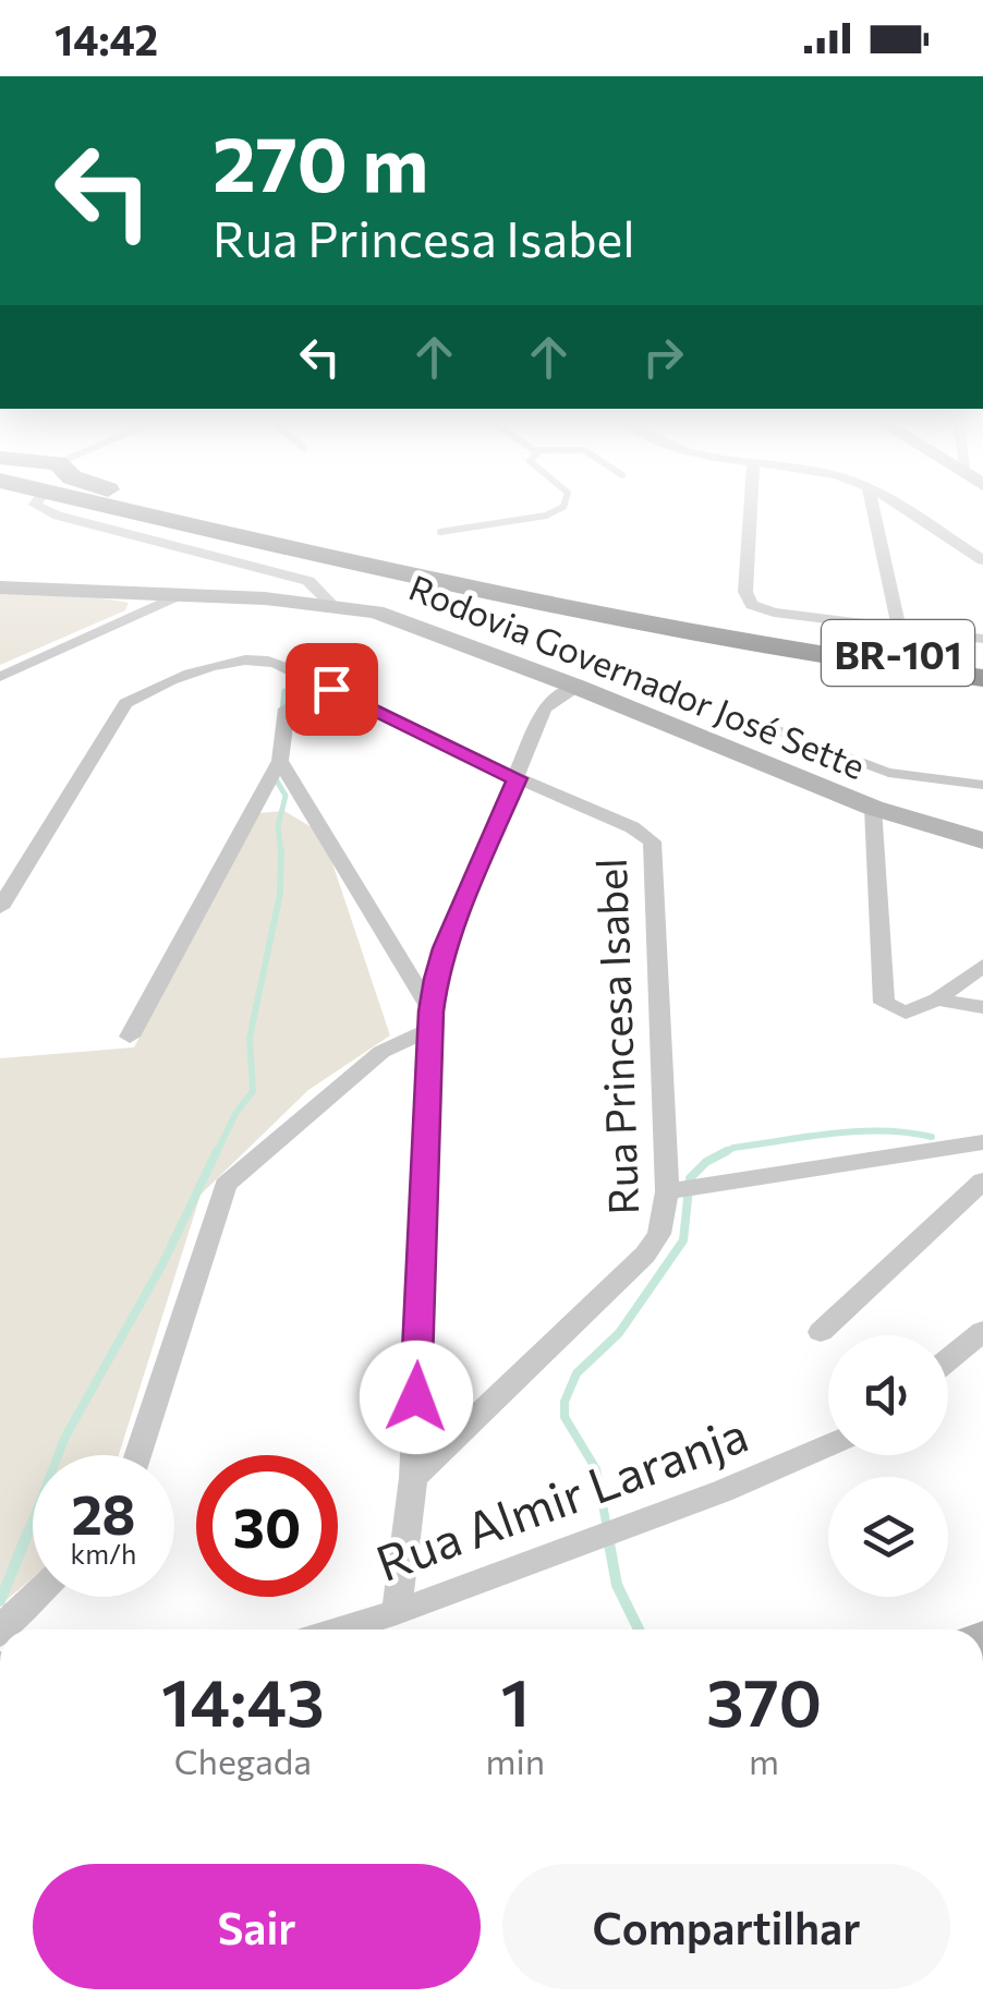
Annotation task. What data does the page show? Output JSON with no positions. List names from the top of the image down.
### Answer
{
  "streets": {
    "highway": ["BR-101"],
    "main road": ["Rodovia Governador José Sette"],
    "street": ["Rua Princesa Isabel", "Rua Almir Laranja"]
  },
  "page": {
    "status": "14:42",
    "turn": ["270 m", "Rua Princesa Isabel"],
    "speed": "28 km/h",
    "limit": "30",
    "eta": [
      "14:43",
      "Chegada",
      "1",
      "min",
      "370",
      "m"
    ],
    "buttons": ["Sair", "Compartilhar"]
  }
}
